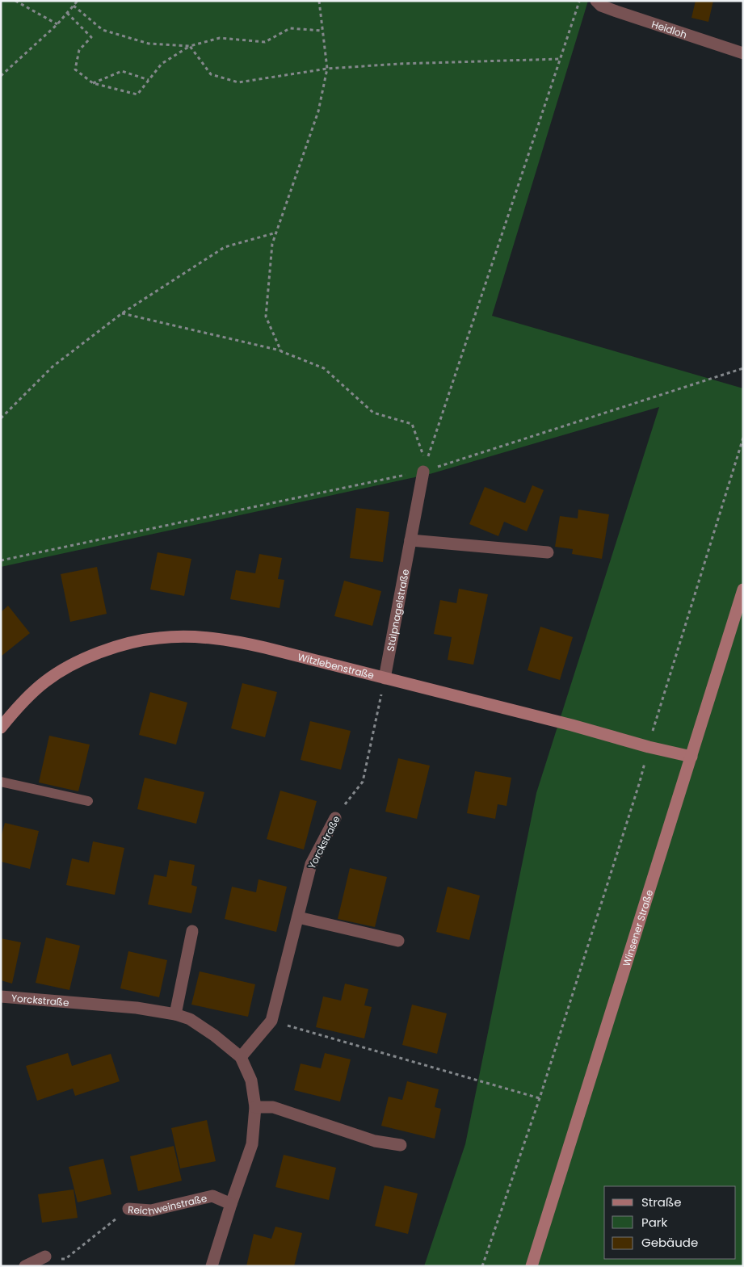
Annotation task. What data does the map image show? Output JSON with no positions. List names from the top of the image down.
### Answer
{
  "streets": {
    "street": [
      "Heidloh",
      "Stülpnagelstraße",
      "Witzlebenstraße",
      "Yorckstraße",
      "Winsener Straße",
      "Reichweinstraße"
    ]
  },
  "crossings": [
    ["Stülpnagelstraße", "Witzlebenstraße"],
    ["Stülpnagelstraße", "Yorckstraße"],
    ["Witzlebenstraße", "Yorckstraße"],
    ["Witzlebenstraße", "Winsener Straße"],
    ["Yorckstraße", "Reichweinstraße"]
  ],
  "legend": ["Straße", "Park", "Gebäude"]
}
